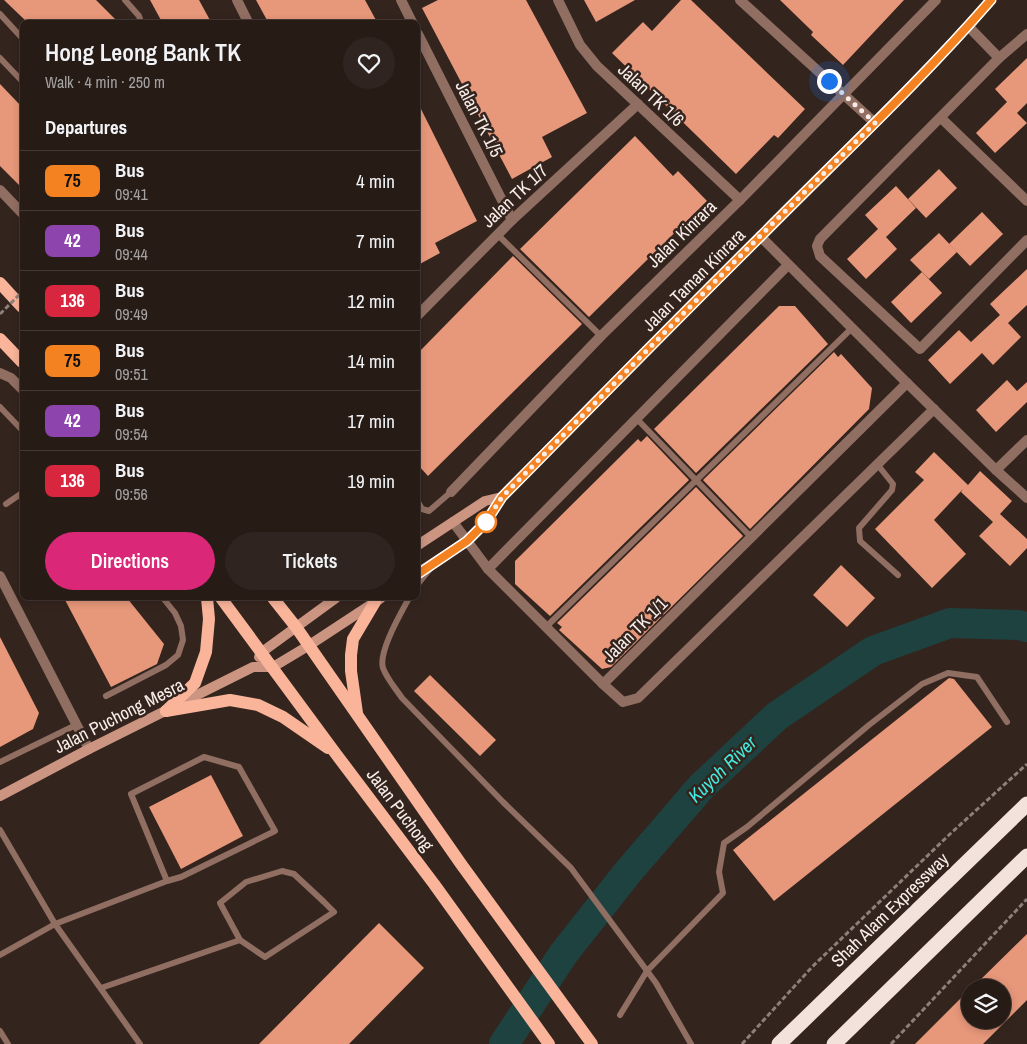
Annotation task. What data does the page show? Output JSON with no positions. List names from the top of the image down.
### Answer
{
  "streets": {
    "highway": ["Shah Alam Expressway"],
    "main road": ["Jalan Puchong"],
    "street": [
      "Jalan TK 1/6",
      "Jalan TK 1/5",
      "Jalan TK 1/7",
      "Jalan Kinrara",
      "Jalan Taman Kinrara",
      "Jalan TK 1/1",
      "Jalan Puchong Mesra"
    ]
  },
  "crossings": [
    ["Jalan TK 1/6", "Jalan TK 1/7"],
    ["Jalan TK 1/6", "Jalan Kinrara"],
    ["Jalan TK 1/5", "Jalan TK 1/7"]
  ],
  "water": ["Kuyoh River"],
  "lines": ["bus line 75"],
  "page": {
    "heading": [
      ["Hong Leong Bank TK", "Walk · 4 min · 250 m"],
      "Departures"
    ],
    "list": [
      {
        "mark": "75",
        "name": "Bus",
        "note": "09:41",
        "value": "4 min"
      },
      {
        "mark": "42",
        "name": "Bus",
        "note": "09:44",
        "value": "7 min"
      },
      {
        "mark": "136",
        "name": "Bus",
        "note": "09:49",
        "value": "12 min"
      },
      {
        "mark": "75",
        "name": "Bus",
        "note": "09:51",
        "value": "14 min"
      },
      {
        "mark": "42",
        "name": "Bus",
        "note": "09:54",
        "value": "17 min"
      },
      {
        "mark": "136",
        "name": "Bus",
        "note": "09:56",
        "value": "19 min"
      }
    ],
    "buttons": ["Directions", "Tickets"]
  }
}
